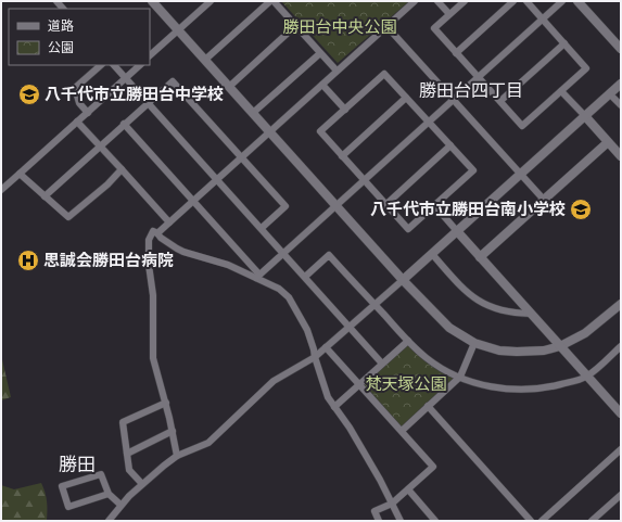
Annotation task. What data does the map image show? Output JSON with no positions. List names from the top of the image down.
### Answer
{
  "districts": ["勝田台四丁目", "勝田"],
  "parks": ["勝田台中央公園", "梵天塚公園"],
  "places": {
    "school or university": ["八千代市立勝田台中学校", "八千代市立勝田台南小学校"],
    "hospital": ["思誠会勝田台病院"]
  },
  "legend": ["道路", "公園"]
}
